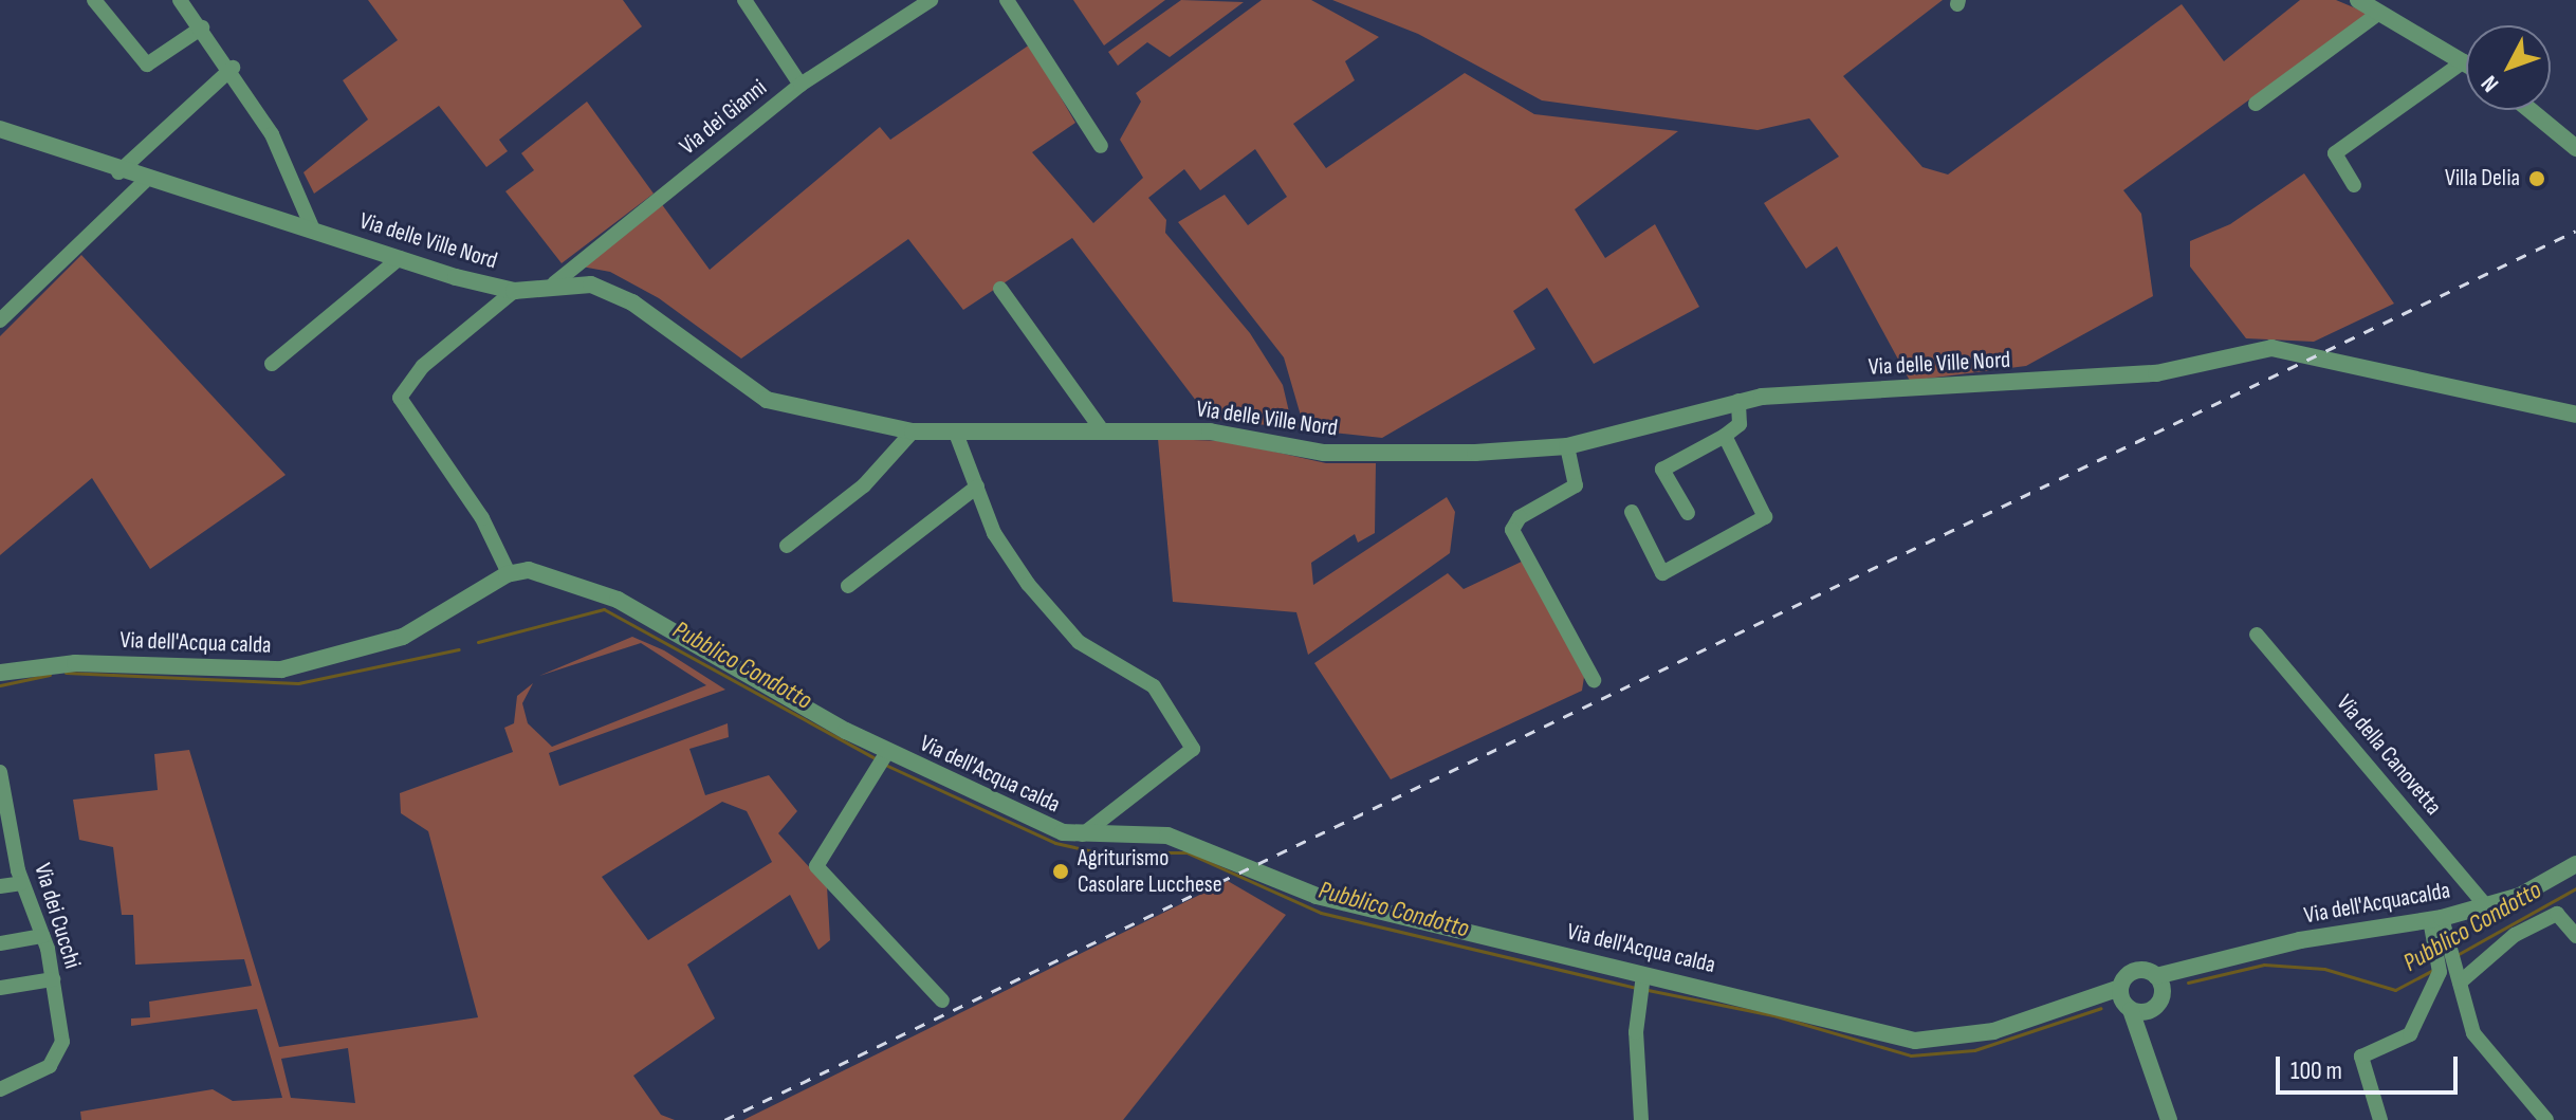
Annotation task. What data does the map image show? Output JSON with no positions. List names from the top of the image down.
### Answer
{
  "streets": {
    "street": [
      "Via dei Gianni",
      "Via delle Ville Nord",
      "Via dell'Acqua calda",
      "Via della Canovetta",
      "Via dell'Acquacalda",
      "Via dei Cucchi"
    ]
  },
  "crossings": [
    ["Via dei Gianni", "Via delle Ville Nord"],
    ["Via dell'Acqua calda", "Via dell'Acquacalda"],
    ["Via della Canovetta", "Via dell'Acquacalda"]
  ],
  "water": ["Pubblico Condotto"],
  "places": ["Villa Delia", "Agriturismo Casolare Lucchese"],
  "scale_bar": "100 m",
  "north": "bottom left"
}
